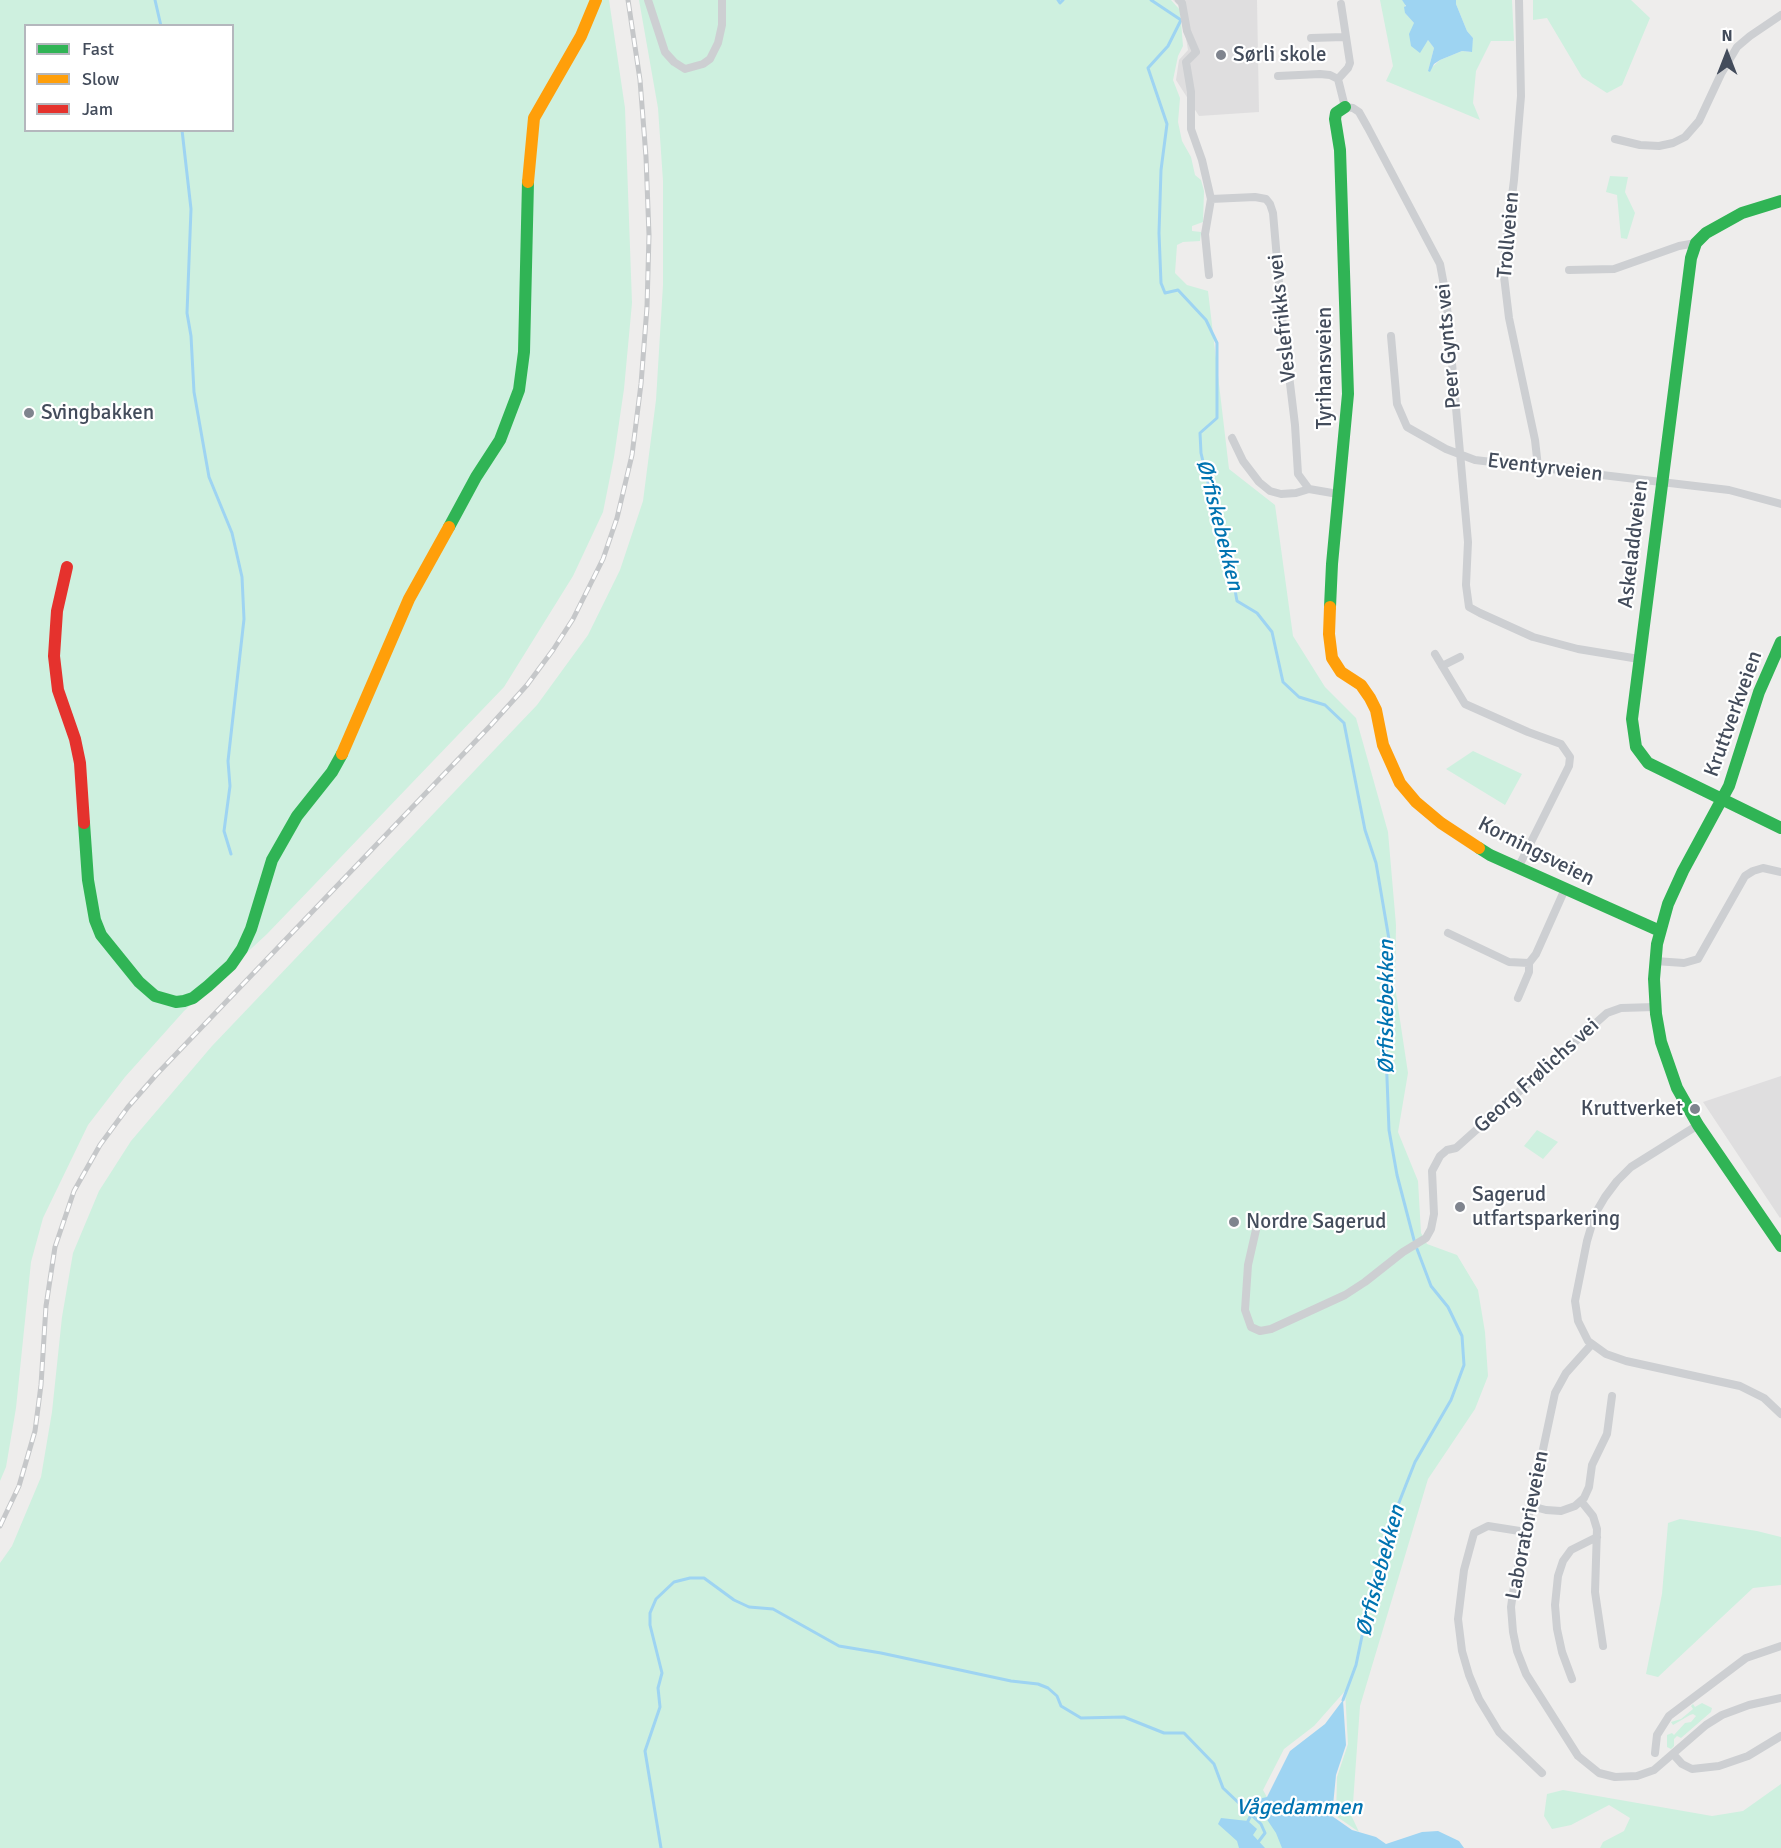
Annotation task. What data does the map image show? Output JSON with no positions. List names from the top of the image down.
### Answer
{
  "streets": {
    "street": [
      "Trollveien",
      "Veslefrikks vei",
      "Peer Gynts vei",
      "Tyrihansveien",
      "Eventyrveien",
      "Askeladdveien",
      "Kruttverkveien",
      "Korningsveien",
      "Georg Frølichs vei",
      "Laboratorieveien"
    ]
  },
  "crossings": [
    ["Trollveien", "Eventyrveien"],
    ["Peer Gynts vei", "Tyrihansveien"],
    ["Peer Gynts vei", "Eventyrveien"],
    ["Peer Gynts vei", "Askeladdveien"],
    ["Tyrihansveien", "Korningsveien"],
    ["Eventyrveien", "Askeladdveien"],
    ["Askeladdveien", "Kruttverkveien"],
    ["Kruttverkveien", "Korningsveien"],
    ["Kruttverkveien", "Georg Frølichs vei"]
  ],
  "water": ["Ørfiskebekken", "Vågedammen"],
  "places": [
    "Sørli skole",
    "Svingbakken",
    "Kruttverket",
    "Sagerud utfartsparkering",
    "Nordre Sagerud"
  ],
  "legend": ["Fast", "Slow", "Jam"],
  "north": "top"
}
